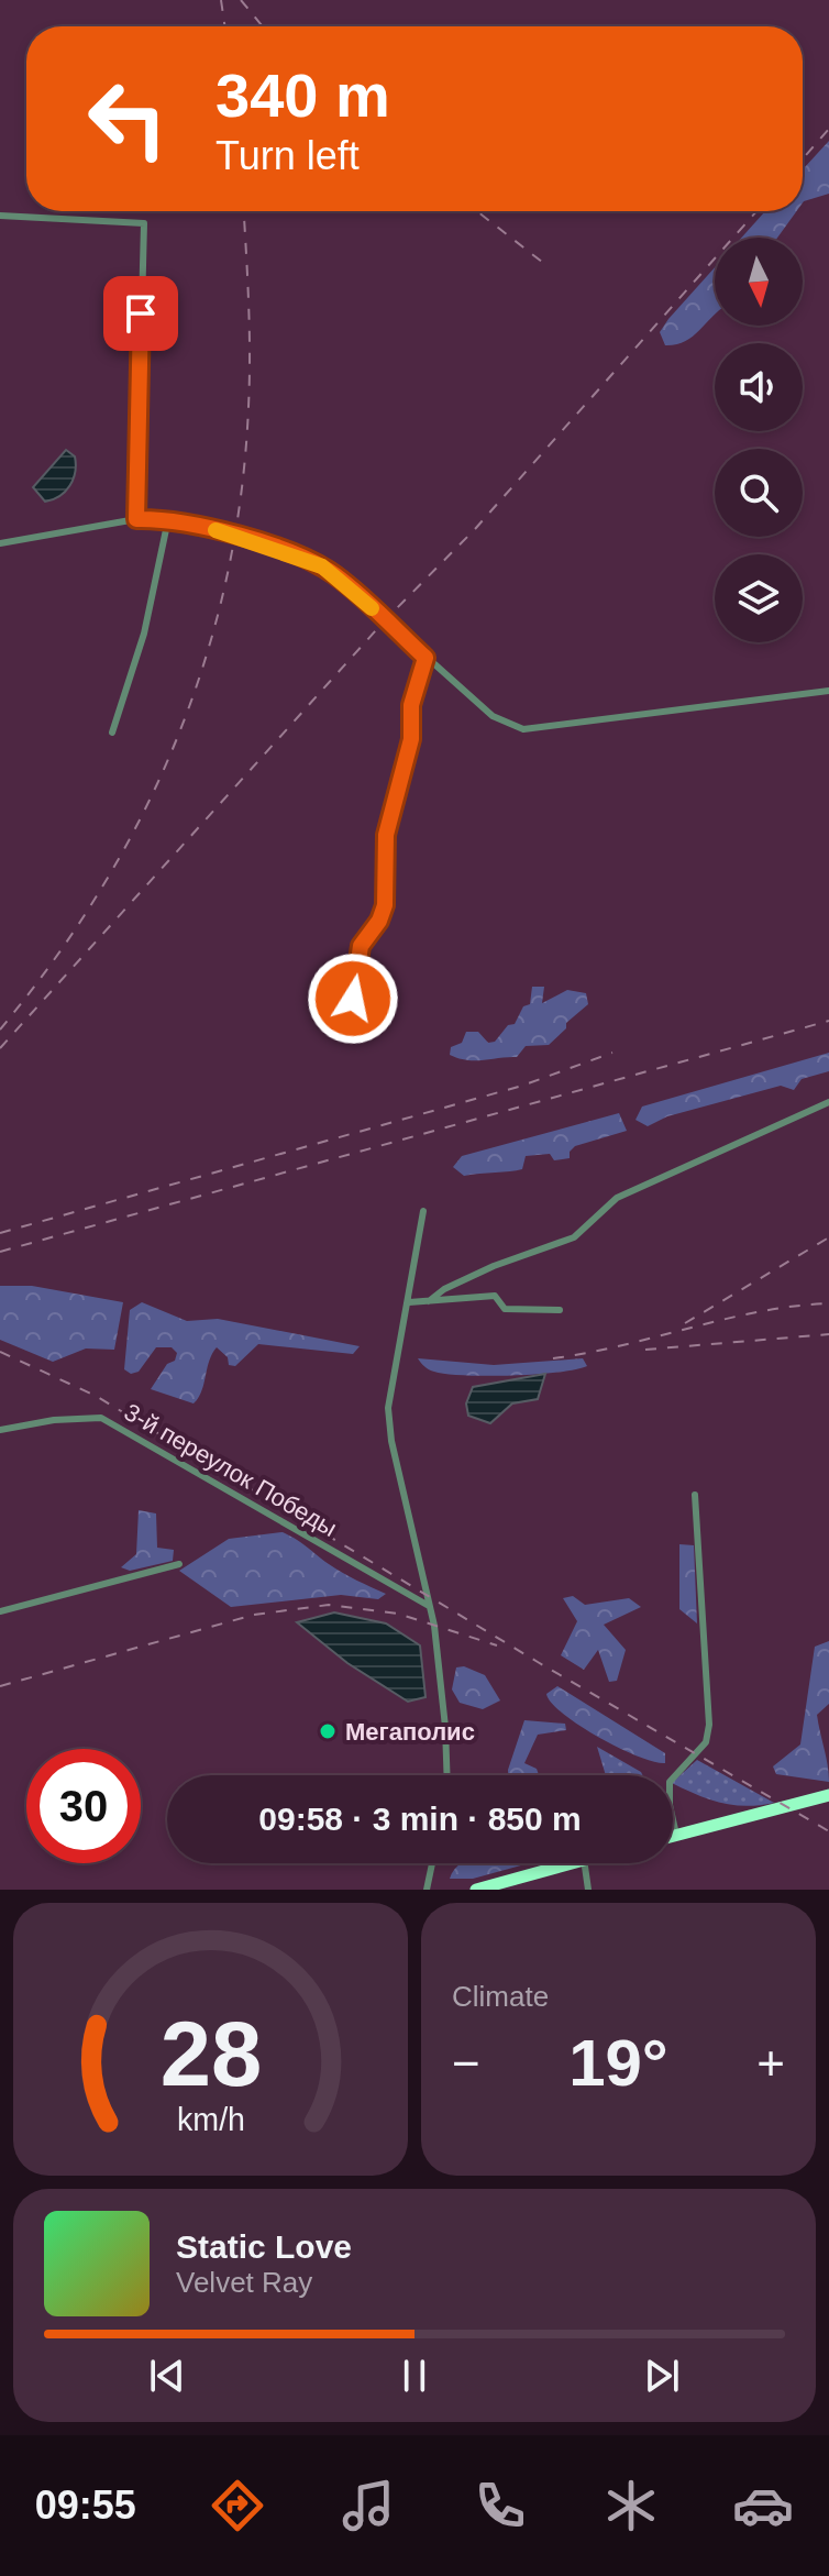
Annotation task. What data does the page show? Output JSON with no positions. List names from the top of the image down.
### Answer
{
  "streets": {
    "street": ["3-й переулок Победы"]
  },
  "places": ["Мегаполис"],
  "north": "bottom",
  "page": {
    "turn": ["340 m", "Turn left"],
    "limit": "30",
    "trip": "09:58 · 3 min · 850 m",
    "tile": "Climate",
    "heat": ["−", "19°", "+"],
    "song": ["Static Love", "Velvet Ray"],
    "tabs": "09:55",
    "gauge": ["28", "km/h"]
  }
}
